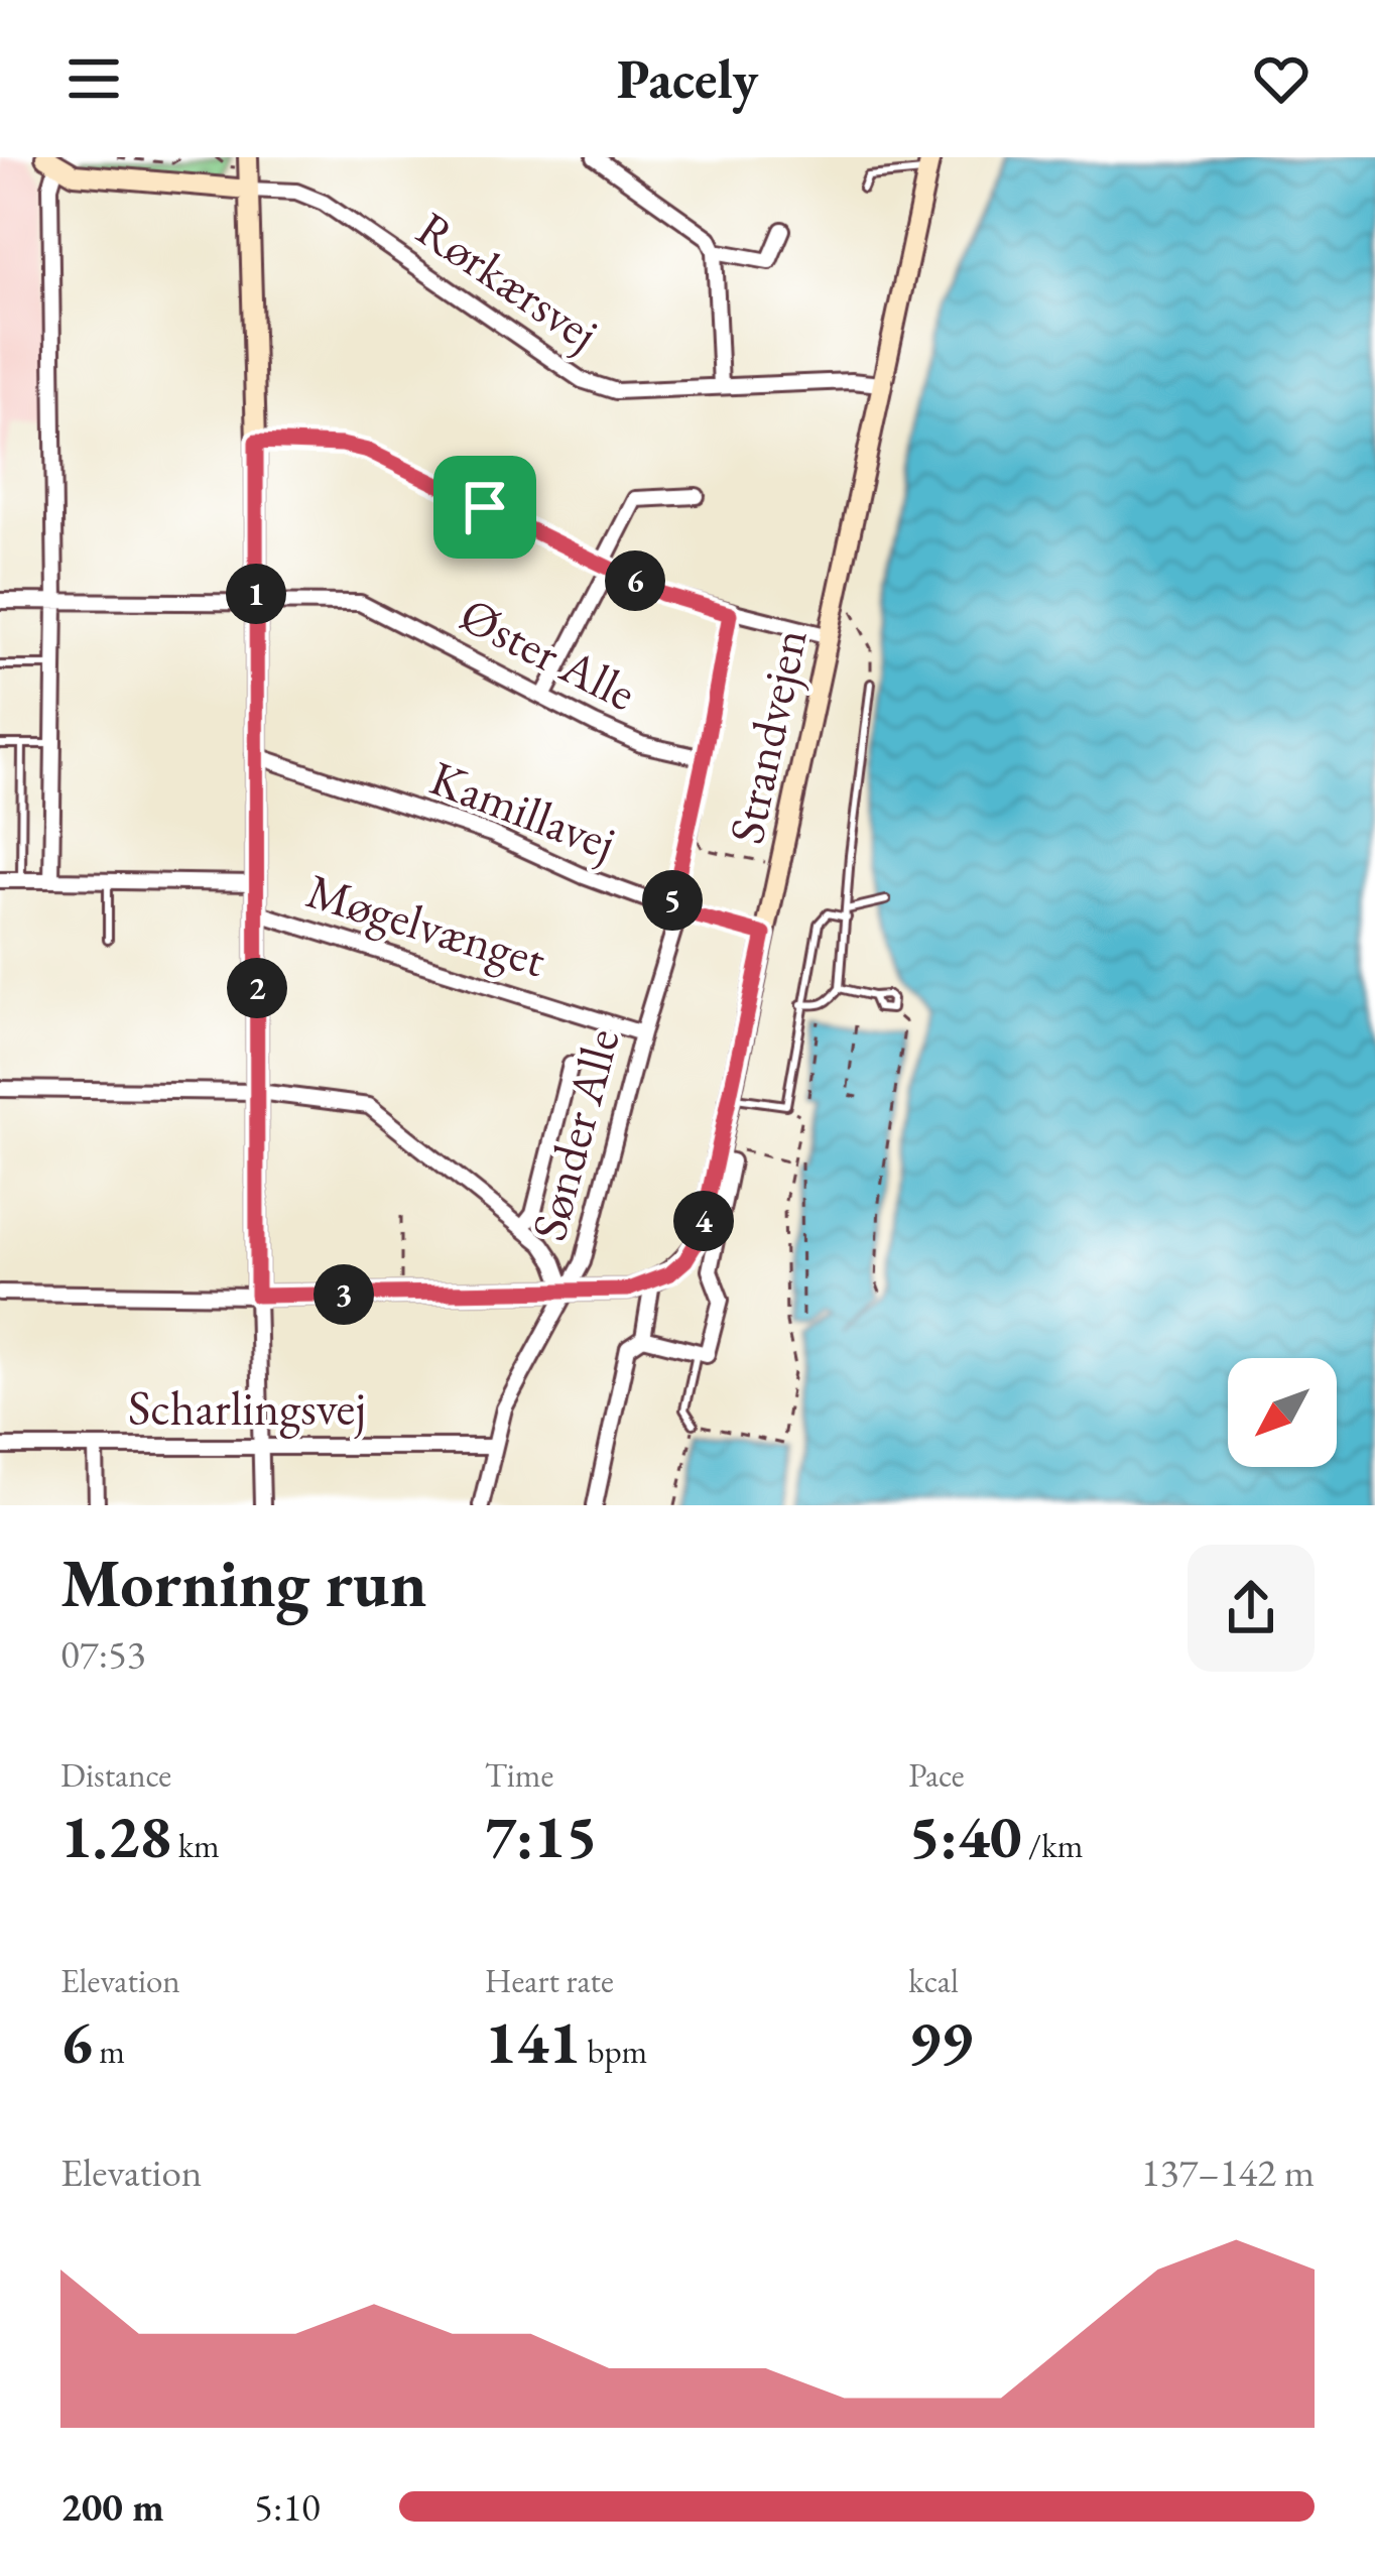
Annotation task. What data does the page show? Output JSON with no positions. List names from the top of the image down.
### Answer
{
  "streets": {
    "street": [
      "Rørkærsvej",
      "Øster Alle",
      "Strandvejen",
      "Kamillavej",
      "Møgelvænget",
      "Sønder Alle",
      "Scharlingsvej"
    ]
  },
  "crossings": [
    ["Rørkærsvej", "Strandvejen"],
    ["Strandvejen", "Kamillavej"],
    ["Kamillavej", "Sønder Alle"],
    ["Møgelvænget", "Sønder Alle"],
    ["Sønder Alle", "Scharlingsvej"]
  ],
  "north": "bottom left",
  "page": {
    "header": "Pacely",
    "pins": [
      "6",
      "1",
      "5",
      "2",
      "4",
      "3"
    ],
    "heading": ["Morning run", "07:53"],
    "stats": [
      ["Distance", "1.28 km"],
      ["Time", "7:15"],
      ["Pace", "5:40 /km"],
      ["Elevation", "6 m"],
      ["Heart rate", "141 bpm"],
      ["kcal", "99"]
    ],
    "chart": ["Elevation", "137–142 m"],
    "list": [
      {
        "name": "200 m",
        "note": "5:10"
      }
    ]
  }
}
